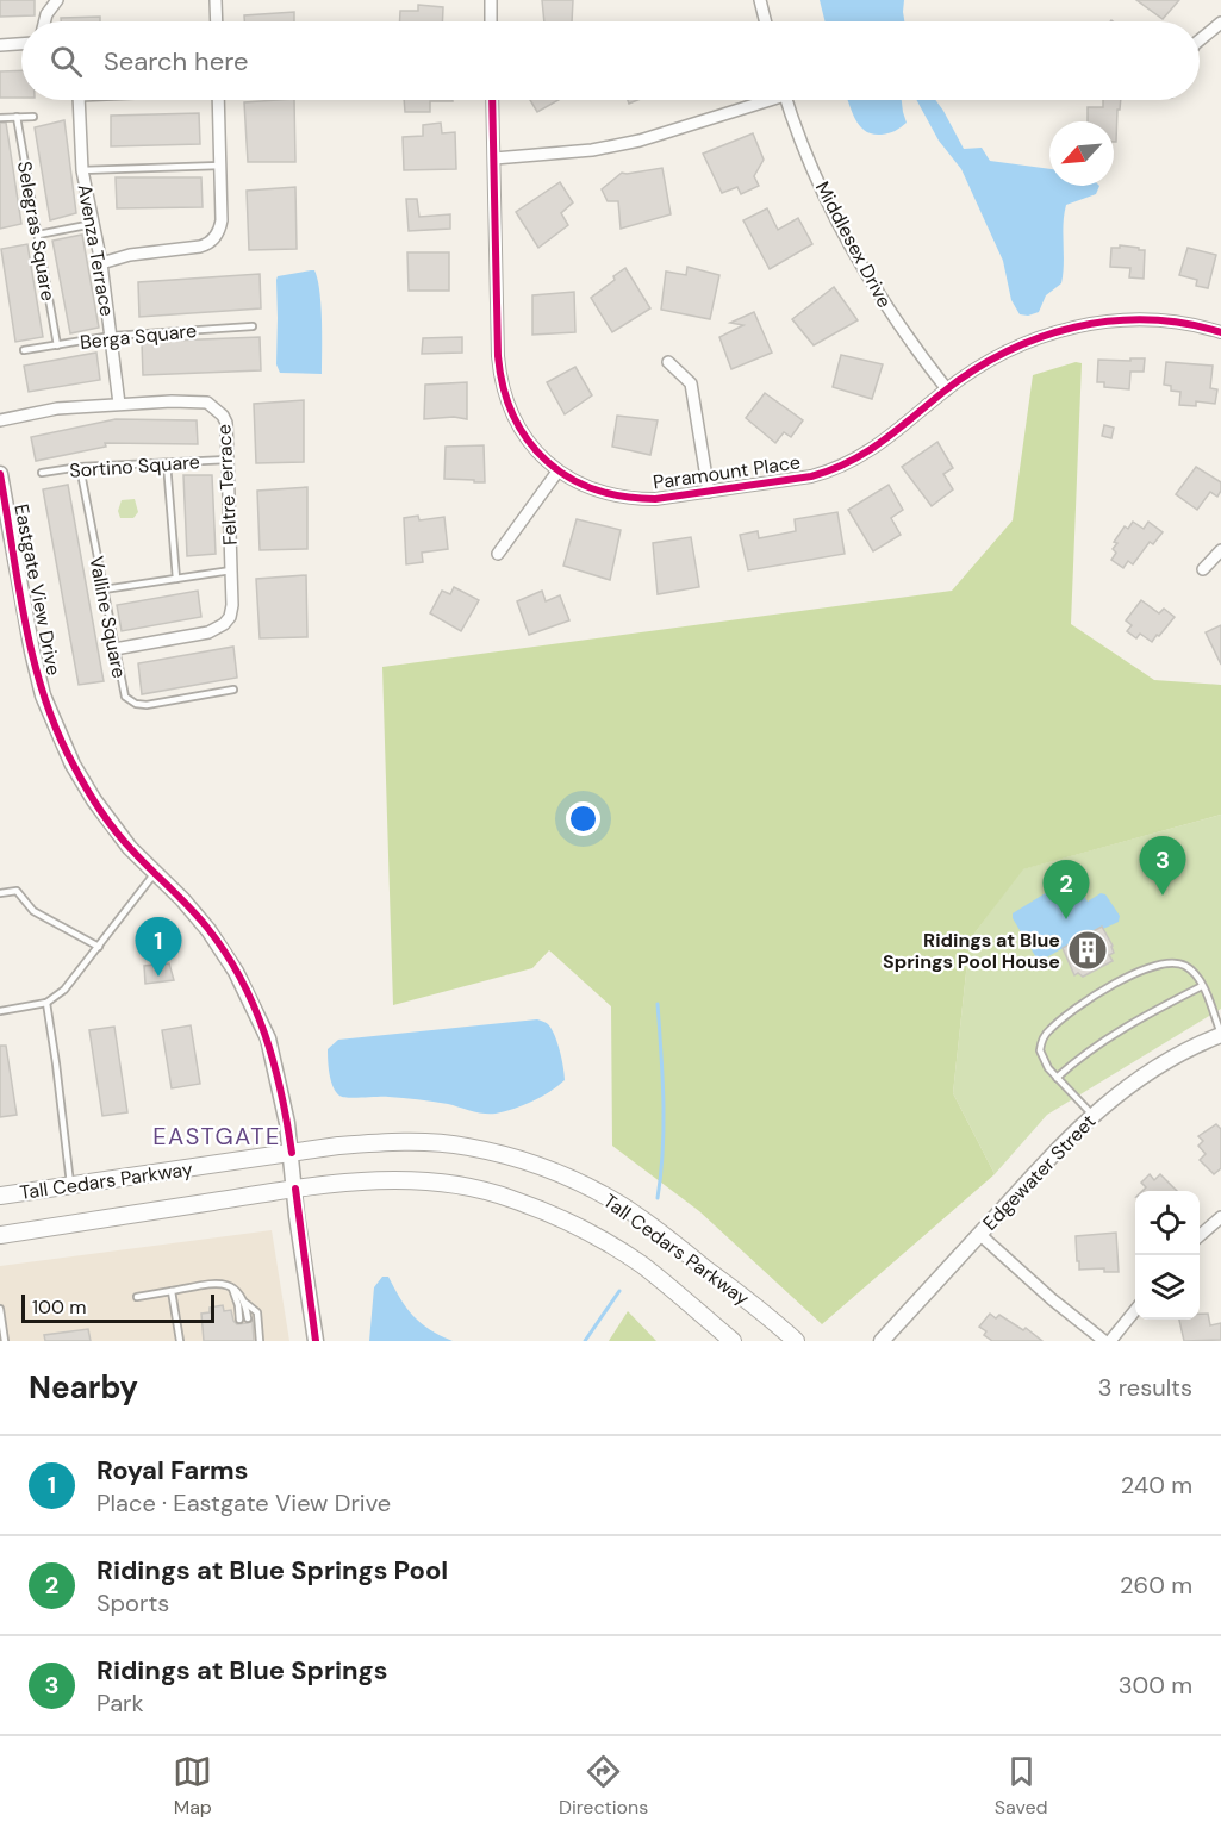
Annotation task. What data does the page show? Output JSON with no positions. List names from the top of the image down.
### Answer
{
  "streets": {
    "main road": ["Tall Cedars Parkway"],
    "street": [
      "Middlesex Drive",
      "Avenza Terrace",
      "Paramount Place",
      "Feltre Terrace",
      "Eastgate View Drive",
      "Edgewater Street"
    ],
    "lane": [
      "Selegras Square",
      "Berga Square",
      "Sortino Square",
      "Valline Square"
    ]
  },
  "crossings": [
    ["Selegras Square", "Berga Square"],
    ["Middlesex Drive", "Paramount Place"],
    ["Avenza Terrace", "Berga Square"],
    ["Avenza Terrace", "Feltre Terrace"],
    ["Sortino Square", "Feltre Terrace"],
    ["Sortino Square", "Valline Square"],
    ["Feltre Terrace", "Valline Square"],
    ["Eastgate View Drive", "Tall Cedars Parkway"]
  ],
  "districts": ["EASTGATE"],
  "places": {
    "building": ["Ridings at Blue Springs Pool House"]
  },
  "scale_bar": "100 m",
  "north": "bottom left",
  "page": {
    "search": "Search here",
    "pins": ["3", "2", "1"],
    "scale": "100 m",
    "heading": ["Nearby", "3 results"],
    "list": [
      {
        "mark": "1",
        "name": "Royal Farms",
        "note": "Place · Eastgate View Drive",
        "value": "240 m"
      },
      {
        "mark": "2",
        "name": "Ridings at Blue Springs Pool",
        "note": "Sports",
        "value": "260 m"
      },
      {
        "mark": "3",
        "name": "Ridings at Blue Springs",
        "note": "Park",
        "value": "300 m"
      }
    ],
    "nav": ["Map", "Directions", "Saved"]
  }
}
